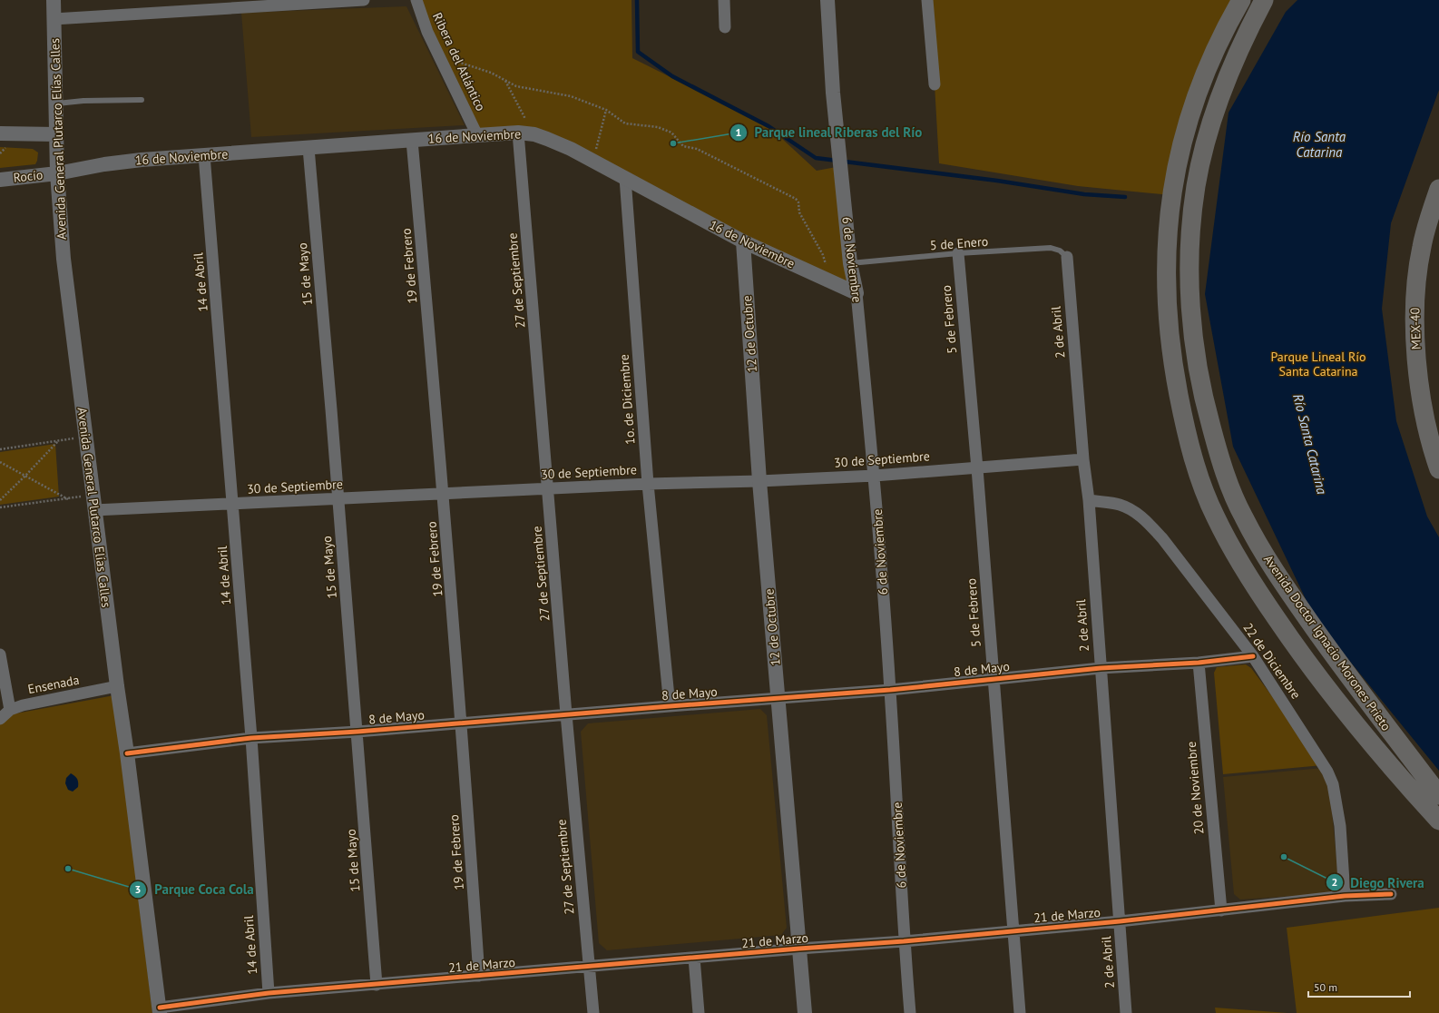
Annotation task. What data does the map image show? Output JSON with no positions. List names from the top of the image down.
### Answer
{
  "streets": {
    "highway": ["MEX-40", "Avenida Doctor Ignacio Morones Prieto"],
    "street": [
      "Ribera del Atlántico",
      "16 de Noviembre",
      "Avenida General Plutarco Elías Calles",
      "Rocío",
      "6 de Noviembre",
      "19 de Febrero",
      "15 de Mayo",
      "27 de Septiembre",
      "14 de Abril",
      "5 de Febrero",
      "2 de Abril",
      "12 de Octubre",
      "1o. de Diciembre",
      "30 de Septiembre",
      "22 de Diciembre",
      "8 de Mayo",
      "Ensenada",
      "20 de Noviembre",
      "21 de Marzo"
    ],
    "lane": ["5 de Enero"]
  },
  "crossings": [
    ["Ribera del Atlántico", "16 de Noviembre"],
    ["16 de Noviembre", "Avenida General Plutarco Elías Calles"],
    ["16 de Noviembre", "Rocío"],
    ["16 de Noviembre", "6 de Noviembre"],
    ["16 de Noviembre", "19 de Febrero"],
    ["16 de Noviembre", "15 de Mayo"],
    ["16 de Noviembre", "27 de Septiembre"],
    ["16 de Noviembre", "14 de Abril"],
    ["16 de Noviembre", "12 de Octubre"],
    ["16 de Noviembre", "1o. de Diciembre"],
    ["Avenida General Plutarco Elías Calles", "Rocío"],
    ["Avenida General Plutarco Elías Calles", "30 de Septiembre"],
    ["Avenida General Plutarco Elías Calles", "8 de Mayo"],
    ["Avenida General Plutarco Elías Calles", "Ensenada"],
    ["Avenida General Plutarco Elías Calles", "21 de Marzo"],
    ["5 de Enero", "6 de Noviembre"],
    ["5 de Enero", "5 de Febrero"],
    ["5 de Enero", "2 de Abril"],
    ["6 de Noviembre", "30 de Septiembre"],
    ["6 de Noviembre", "8 de Mayo"],
    ["6 de Noviembre", "21 de Marzo"],
    ["19 de Febrero", "30 de Septiembre"],
    ["19 de Febrero", "8 de Mayo"],
    ["19 de Febrero", "21 de Marzo"],
    ["15 de Mayo", "30 de Septiembre"],
    ["15 de Mayo", "8 de Mayo"],
    ["15 de Mayo", "21 de Marzo"],
    ["27 de Septiembre", "30 de Septiembre"],
    ["27 de Septiembre", "8 de Mayo"],
    ["27 de Septiembre", "21 de Marzo"],
    ["14 de Abril", "30 de Septiembre"],
    ["14 de Abril", "8 de Mayo"],
    ["14 de Abril", "21 de Marzo"],
    ["5 de Febrero", "30 de Septiembre"],
    ["5 de Febrero", "8 de Mayo"],
    ["5 de Febrero", "21 de Marzo"],
    ["2 de Abril", "30 de Septiembre"],
    ["2 de Abril", "22 de Diciembre"],
    ["2 de Abril", "8 de Mayo"],
    ["2 de Abril", "21 de Marzo"],
    ["12 de Octubre", "30 de Septiembre"],
    ["12 de Octubre", "8 de Mayo"],
    ["12 de Octubre", "21 de Marzo"],
    ["1o. de Diciembre", "30 de Septiembre"],
    ["1o. de Diciembre", "8 de Mayo"],
    ["22 de Diciembre", "8 de Mayo"],
    ["22 de Diciembre", "21 de Marzo"],
    ["8 de Mayo", "20 de Noviembre"],
    ["20 de Noviembre", "21 de Marzo"]
  ],
  "water": ["Río Santa Catarina"],
  "parks": ["Parque Lineal Río Santa Catarina"],
  "places": ["Parque lineal Riberas del Río", "Diego Rivera", "Parque Coca Cola"],
  "scale_bar": "50 m"
}
